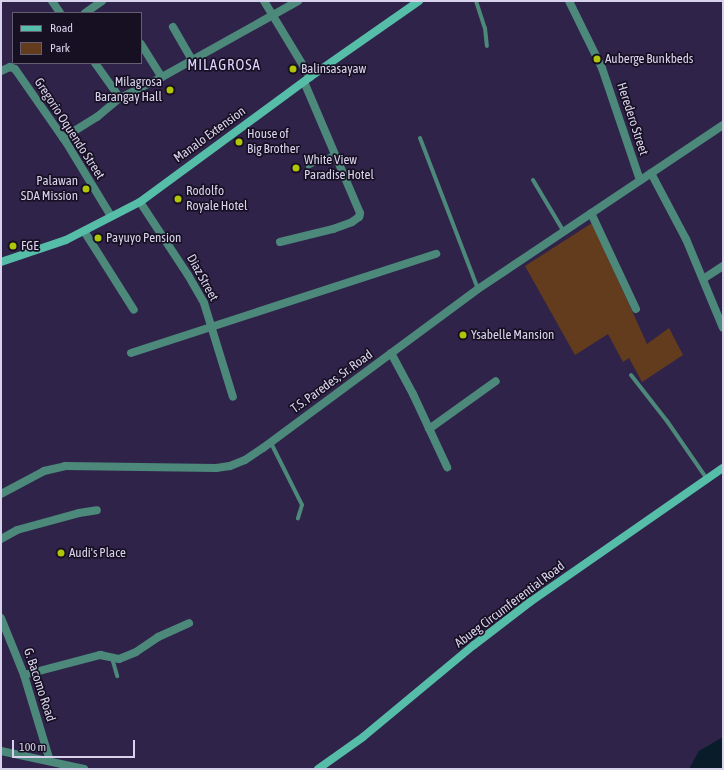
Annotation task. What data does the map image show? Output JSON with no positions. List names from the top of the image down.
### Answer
{
  "streets": {
    "street": [
      "Heredero Street",
      "Gregorio Oquendo Street",
      "Manalo Extension",
      "Diaz Street",
      "T.S. Paredes, Sr. Road",
      "Abueg Circumferential Road",
      "G. Bacomo Road"
    ]
  },
  "crossings": [
    ["Heredero Street", "T.S. Paredes, Sr. Road"],
    ["Gregorio Oquendo Street", "Manalo Extension"],
    ["Manalo Extension", "Diaz Street"]
  ],
  "districts": ["MILAGROSA"],
  "places": [
    "Auberge Bunkbeds",
    "Balinsasayaw",
    "Milagrosa Barangay Hall",
    "House of Big Brother",
    "White View Paradise Hotel",
    "Palawan SDA Mission",
    "Rodolfo Royale Hotel",
    "Payuyo Pension",
    "FGE",
    "Ysabelle Mansion",
    "Audi's Place"
  ],
  "legend": ["Road", "Park"],
  "scale_bar": "100 m"
}
